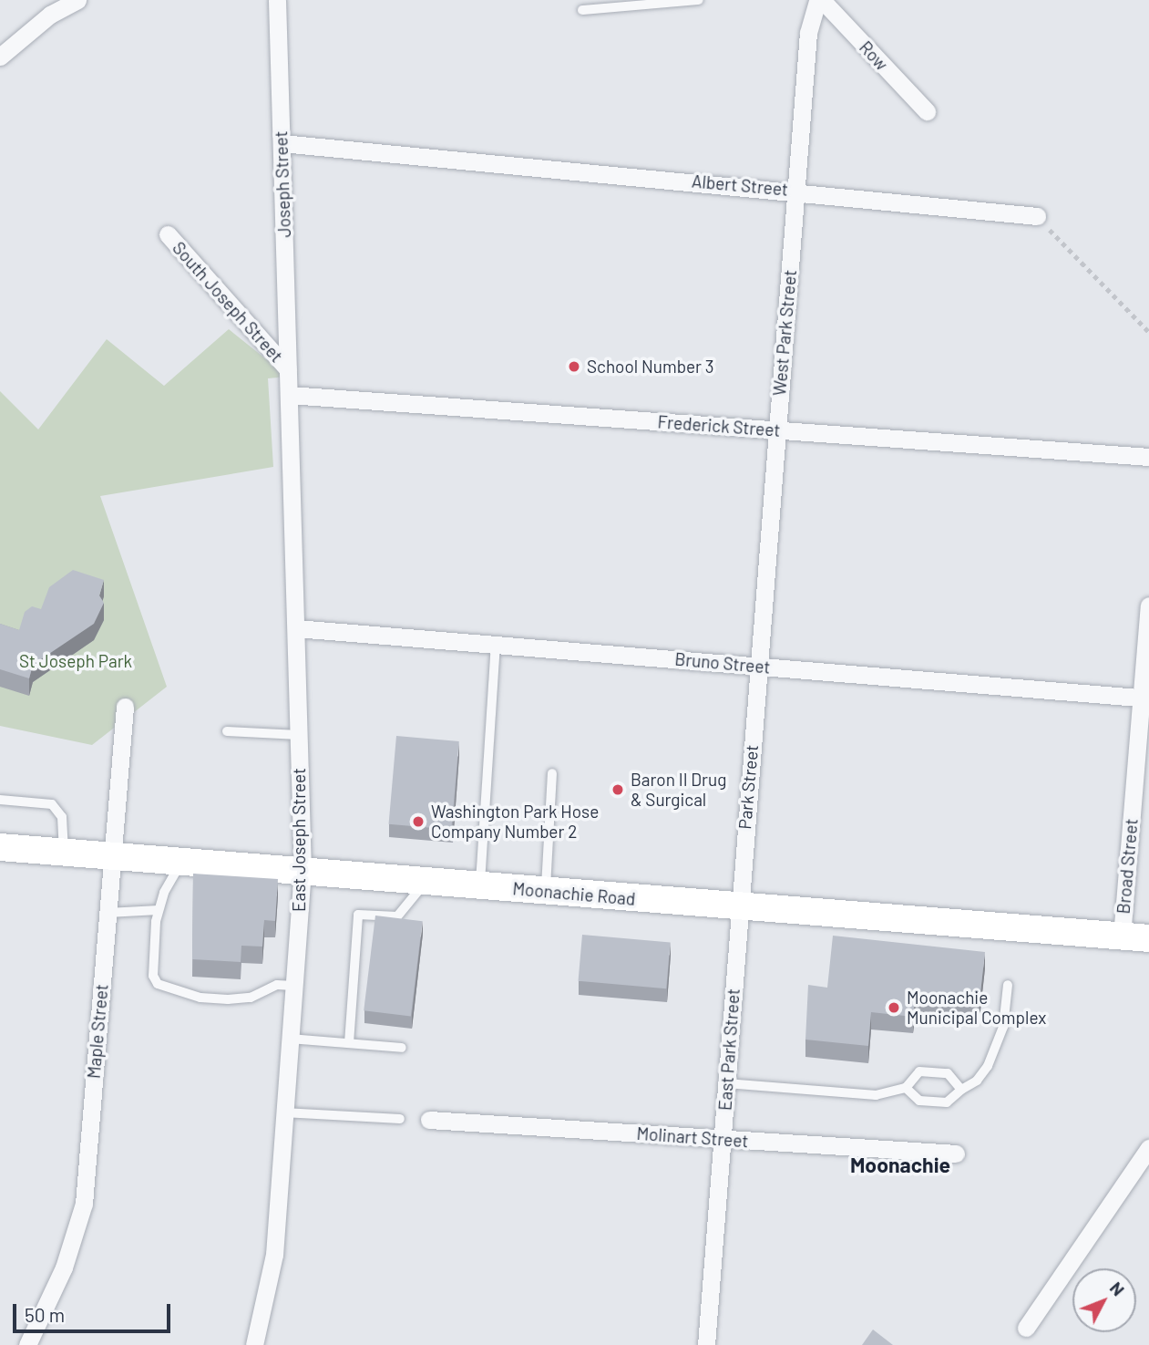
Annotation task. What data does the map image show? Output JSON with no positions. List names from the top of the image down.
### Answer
{
  "streets": {
    "main road": ["Moonachie Road"],
    "street": [
      "Row",
      "Joseph Street",
      "Albert Street",
      "South Joseph Street",
      "West Park Street",
      "Frederick Street",
      "Bruno Street",
      "Park Street",
      "East Joseph Street",
      "Broad Street",
      "Maple Street",
      "East Park Street",
      "Molinart Street"
    ]
  },
  "crossings": [
    ["Row", "West Park Street"],
    ["Joseph Street", "Albert Street"],
    ["Joseph Street", "South Joseph Street"],
    ["Joseph Street", "East Joseph Street"],
    ["Albert Street", "West Park Street"],
    ["South Joseph Street", "East Joseph Street"],
    ["West Park Street", "Frederick Street"],
    ["West Park Street", "Bruno Street"],
    ["West Park Street", "Park Street"],
    ["Frederick Street", "East Joseph Street"],
    ["Bruno Street", "Park Street"],
    ["Bruno Street", "East Joseph Street"],
    ["Bruno Street", "Broad Street"],
    ["Park Street", "Moonachie Road"],
    ["Park Street", "East Park Street"],
    ["East Joseph Street", "Moonachie Road"],
    ["Broad Street", "Moonachie Road"],
    ["Moonachie Road", "Maple Street"],
    ["Moonachie Road", "East Park Street"],
    ["East Park Street", "Molinart Street"]
  ],
  "districts": ["Moonachie"],
  "parks": ["St Joseph Park"],
  "places": [
    "School Number 3",
    "Baron II Drug & Surgical",
    "Washington Park Hose Company Number 2",
    "Moonachie Municipal Complex"
  ],
  "scale_bar": "50 m",
  "north": "top right"
}
